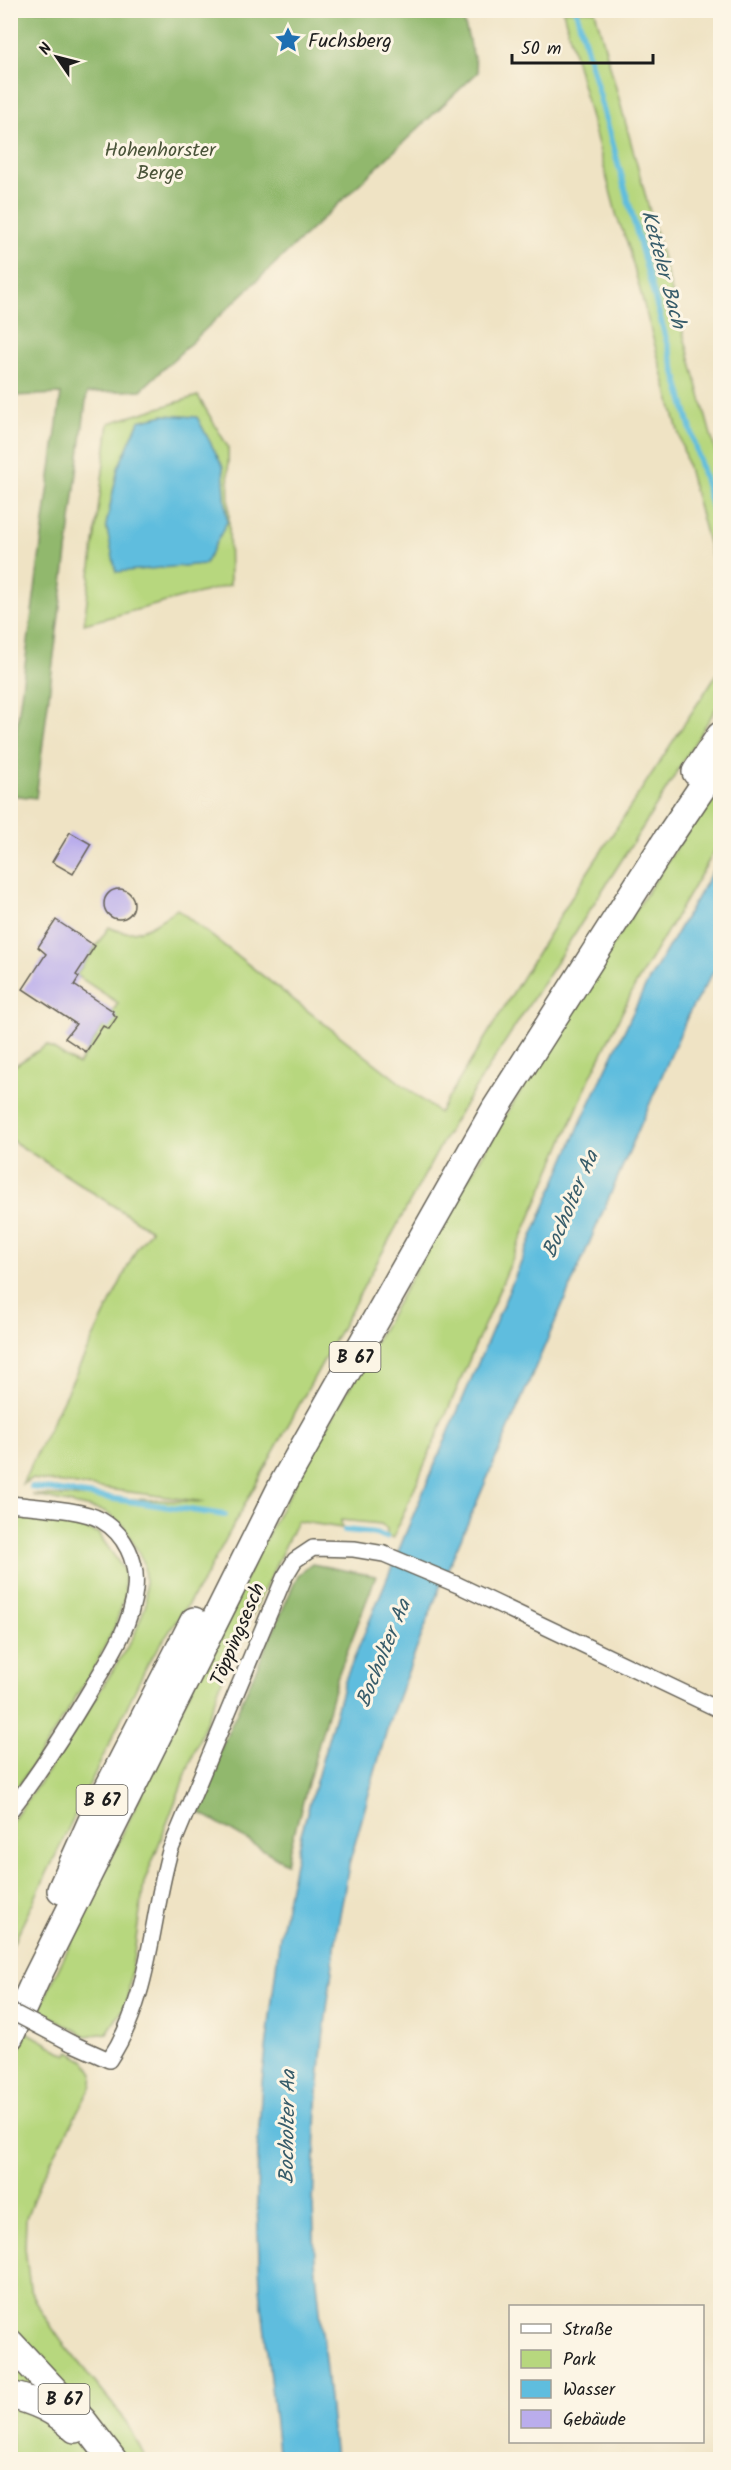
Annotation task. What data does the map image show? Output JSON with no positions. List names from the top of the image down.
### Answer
{
  "streets": {
    "highway": ["B 67"],
    "street": ["Töppingsesch"]
  },
  "water": ["Ketteler Bach", "Bocholter Aa"],
  "parks": ["Hohenhorster Berge"],
  "places": {
    "place": ["Fuchsberg"]
  },
  "legend": [
    "Straße",
    "Park",
    "Wasser",
    "Gebäude"
  ],
  "scale_bar": "50 m",
  "north": "top left"
}
